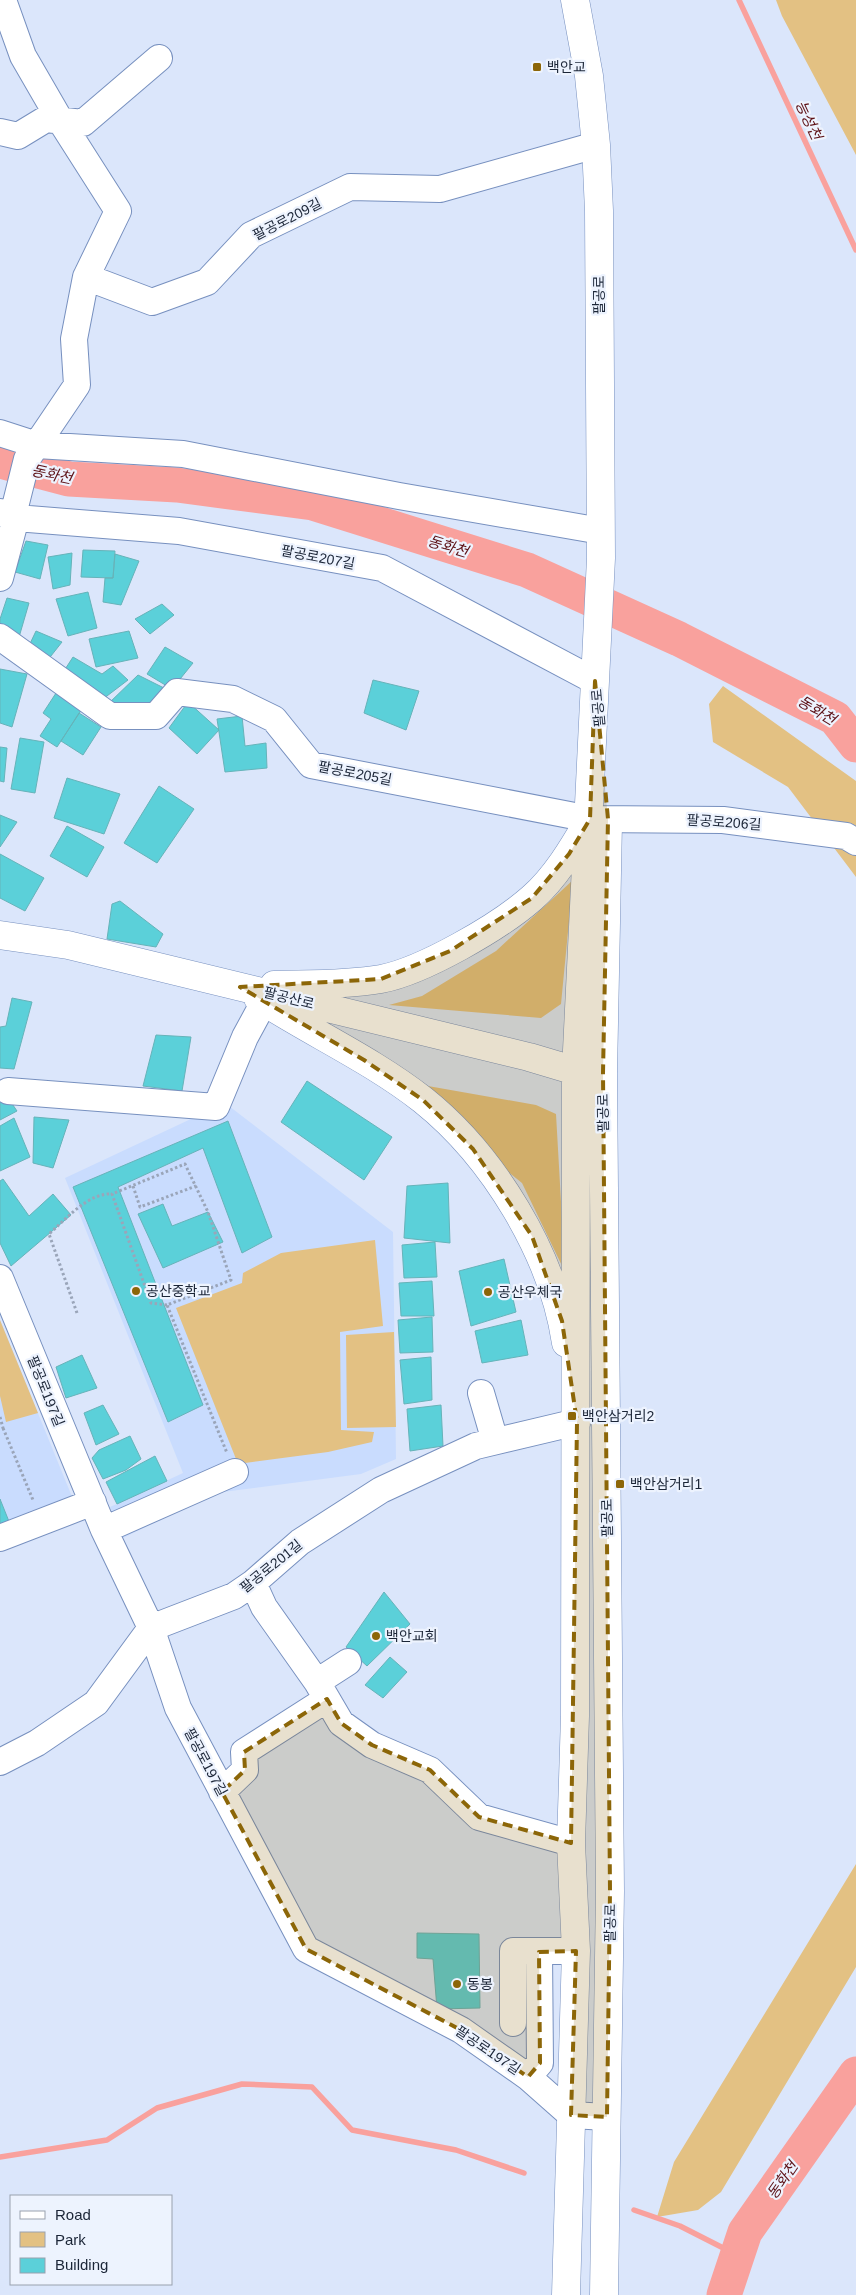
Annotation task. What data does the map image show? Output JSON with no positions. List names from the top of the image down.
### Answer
{
  "streets": {
    "main road": ["팔공로", "팔공산로"],
    "street": [
      "팔공로209길",
      "팔공로207길",
      "팔공로205길",
      "팔공로206길",
      "팔공로197길",
      "팔공로201길"
    ]
  },
  "crossings": [
    ["팔공로209길", "팔공로"],
    ["팔공로", "팔공로207길"],
    ["팔공로", "팔공로205길"],
    ["팔공로", "팔공로206길"],
    ["팔공로", "팔공산로"],
    ["팔공로", "팔공로197길"],
    ["팔공로", "팔공로201길"],
    ["팔공로205길", "팔공로206길"],
    ["팔공로197길", "팔공로201길"]
  ],
  "water": ["능성천", "동화천"],
  "places": {
    "transit": ["백안교", "백안삼거리2", "백안삼거리1"],
    "other": [
      "공산중학교",
      "공산우체국",
      "백안교회",
      "동봉"
    ]
  },
  "legend": ["Road", "Park", "Building"]
}
